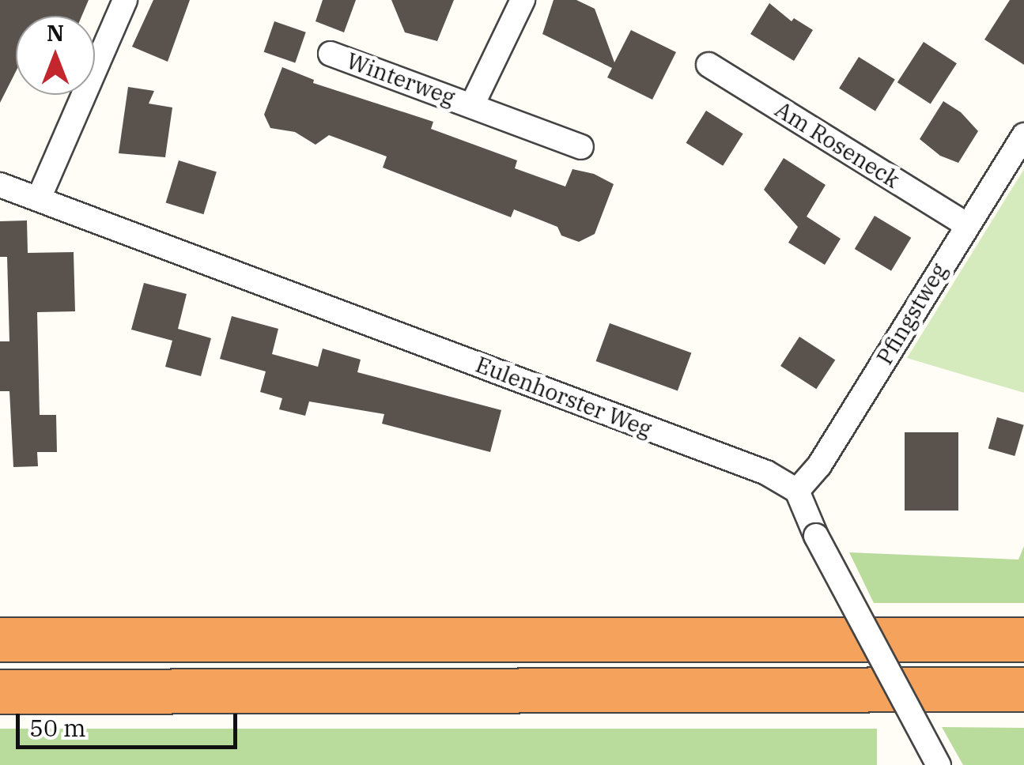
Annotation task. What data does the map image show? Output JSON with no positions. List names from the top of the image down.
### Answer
{
  "streets": {
    "street": [
      "Winterweg",
      "Am Roseneck",
      "Pfingstweg",
      "Eulenhorster Weg"
    ]
  },
  "crossings": [
    ["Am Roseneck", "Pfingstweg"],
    ["Pfingstweg", "Eulenhorster Weg"]
  ],
  "scale_bar": "50 m",
  "north": "top"
}
